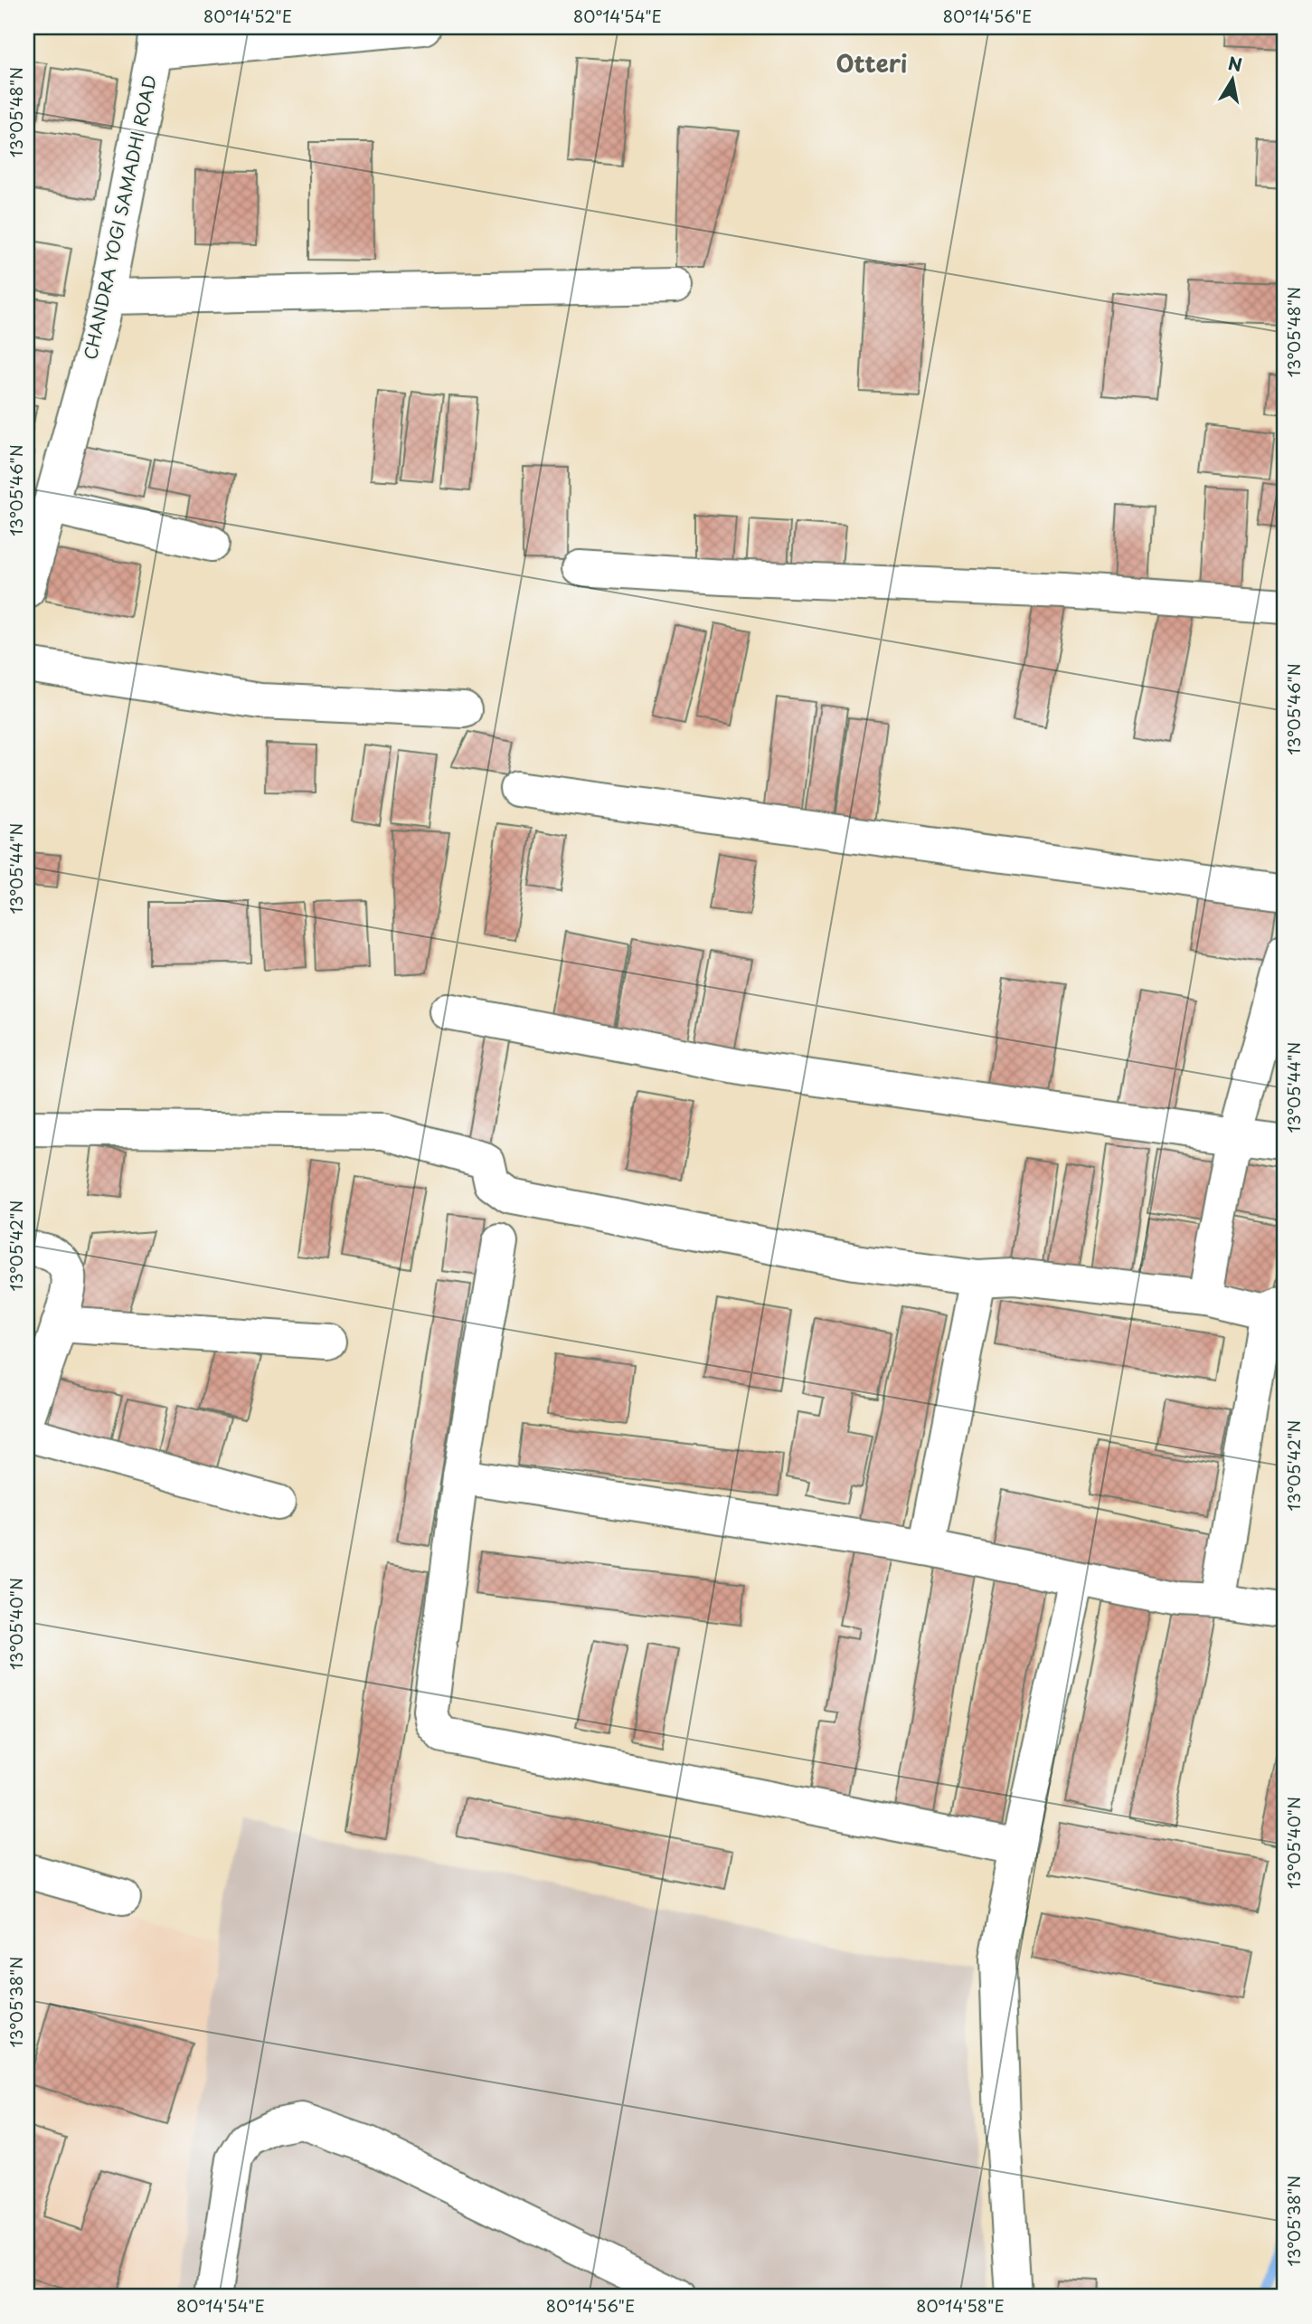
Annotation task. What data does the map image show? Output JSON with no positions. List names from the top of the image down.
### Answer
{
  "streets": {
    "street": ["CHANDRA YOGI SAMADHI ROAD"]
  },
  "districts": ["Otteri"],
  "north": "top",
  "coordinates": [
    "80°14'52\"E",
    "80°14'54\"E",
    "80°14'56\"E",
    "13°05'48\"N",
    "13°05'46\"N",
    "13°05'44\"N",
    "13°05'42\"N",
    "13°05'40\"N",
    "13°05'38\"N",
    "80°14'58\"E"
  ]
}
